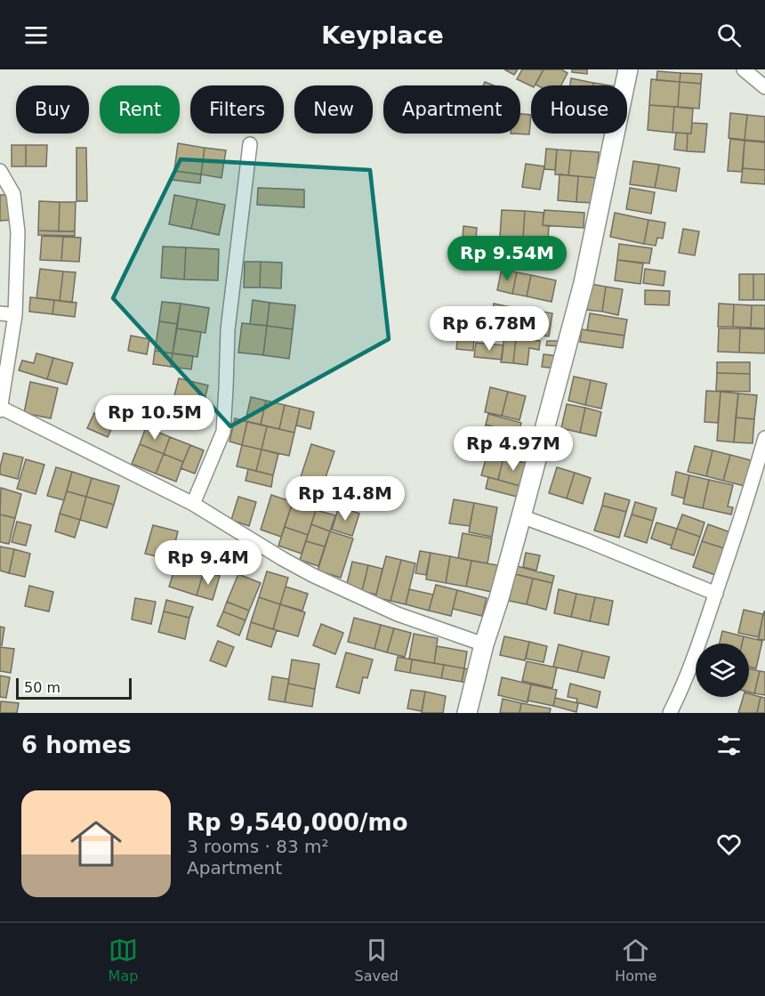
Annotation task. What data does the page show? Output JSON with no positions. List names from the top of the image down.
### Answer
{
  "scale_bar": "50 m",
  "page": {
    "header": "Keyplace",
    "chip": [
      "Buy",
      "Rent",
      "Filters",
      "New",
      "Apartment",
      "House"
    ],
    "price": [
      "Rp 9.54M",
      "Rp 6.78M",
      "Rp 10.5M",
      "Rp 4.97M",
      "Rp 14.8M",
      "Rp 9.4M"
    ],
    "scale": "50 m",
    "heading": "6 homes",
    "list": [
      {
        "name": "Rp 9,540,000/mo",
        "note": "3 rooms · 83 m² · Apartment"
      }
    ],
    "tabs": ["Map", "Saved", "Home"]
  }
}
